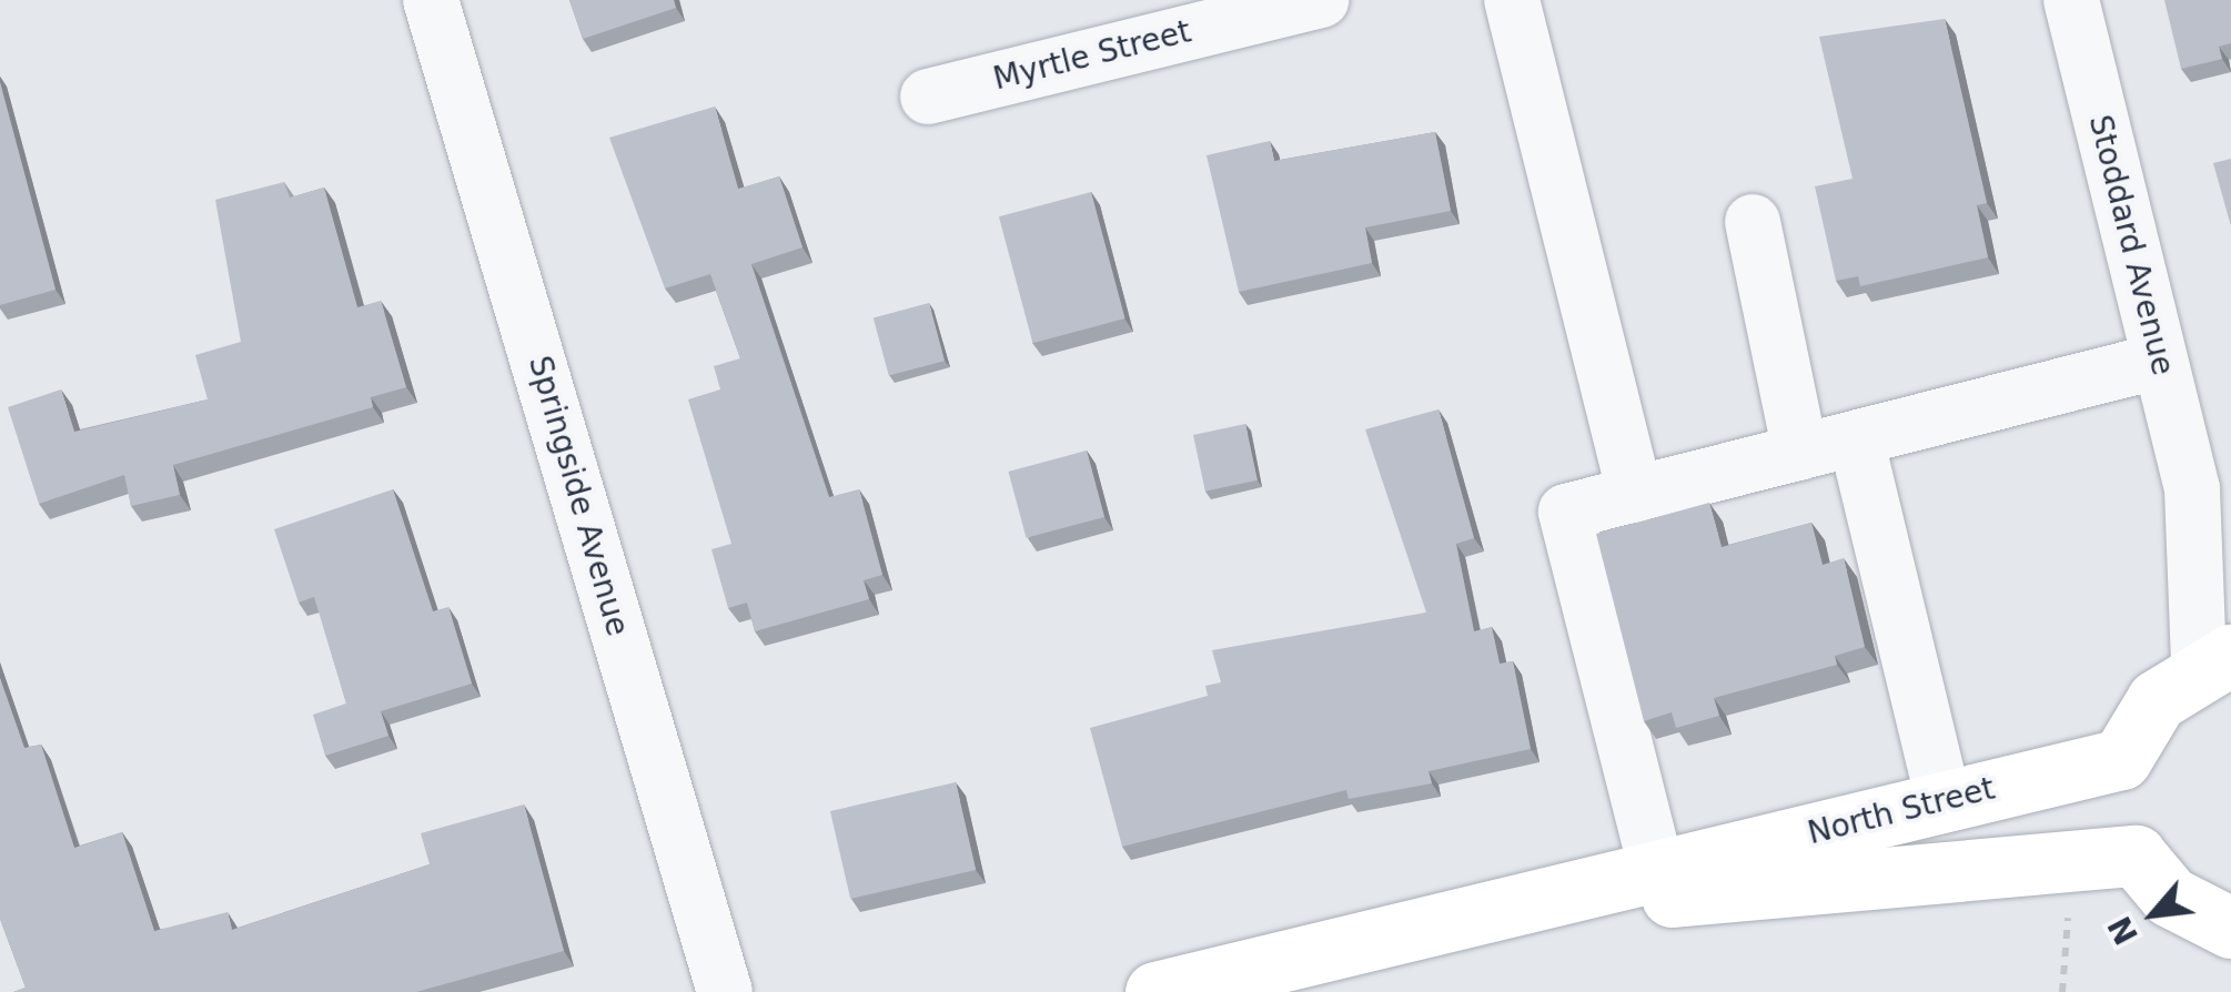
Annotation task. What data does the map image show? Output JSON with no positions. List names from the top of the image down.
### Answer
{
  "streets": {
    "main road": ["North Street"],
    "street": ["Myrtle Street", "Stoddard Avenue", "Springside Avenue"]
  },
  "north": "bottom left"
}
